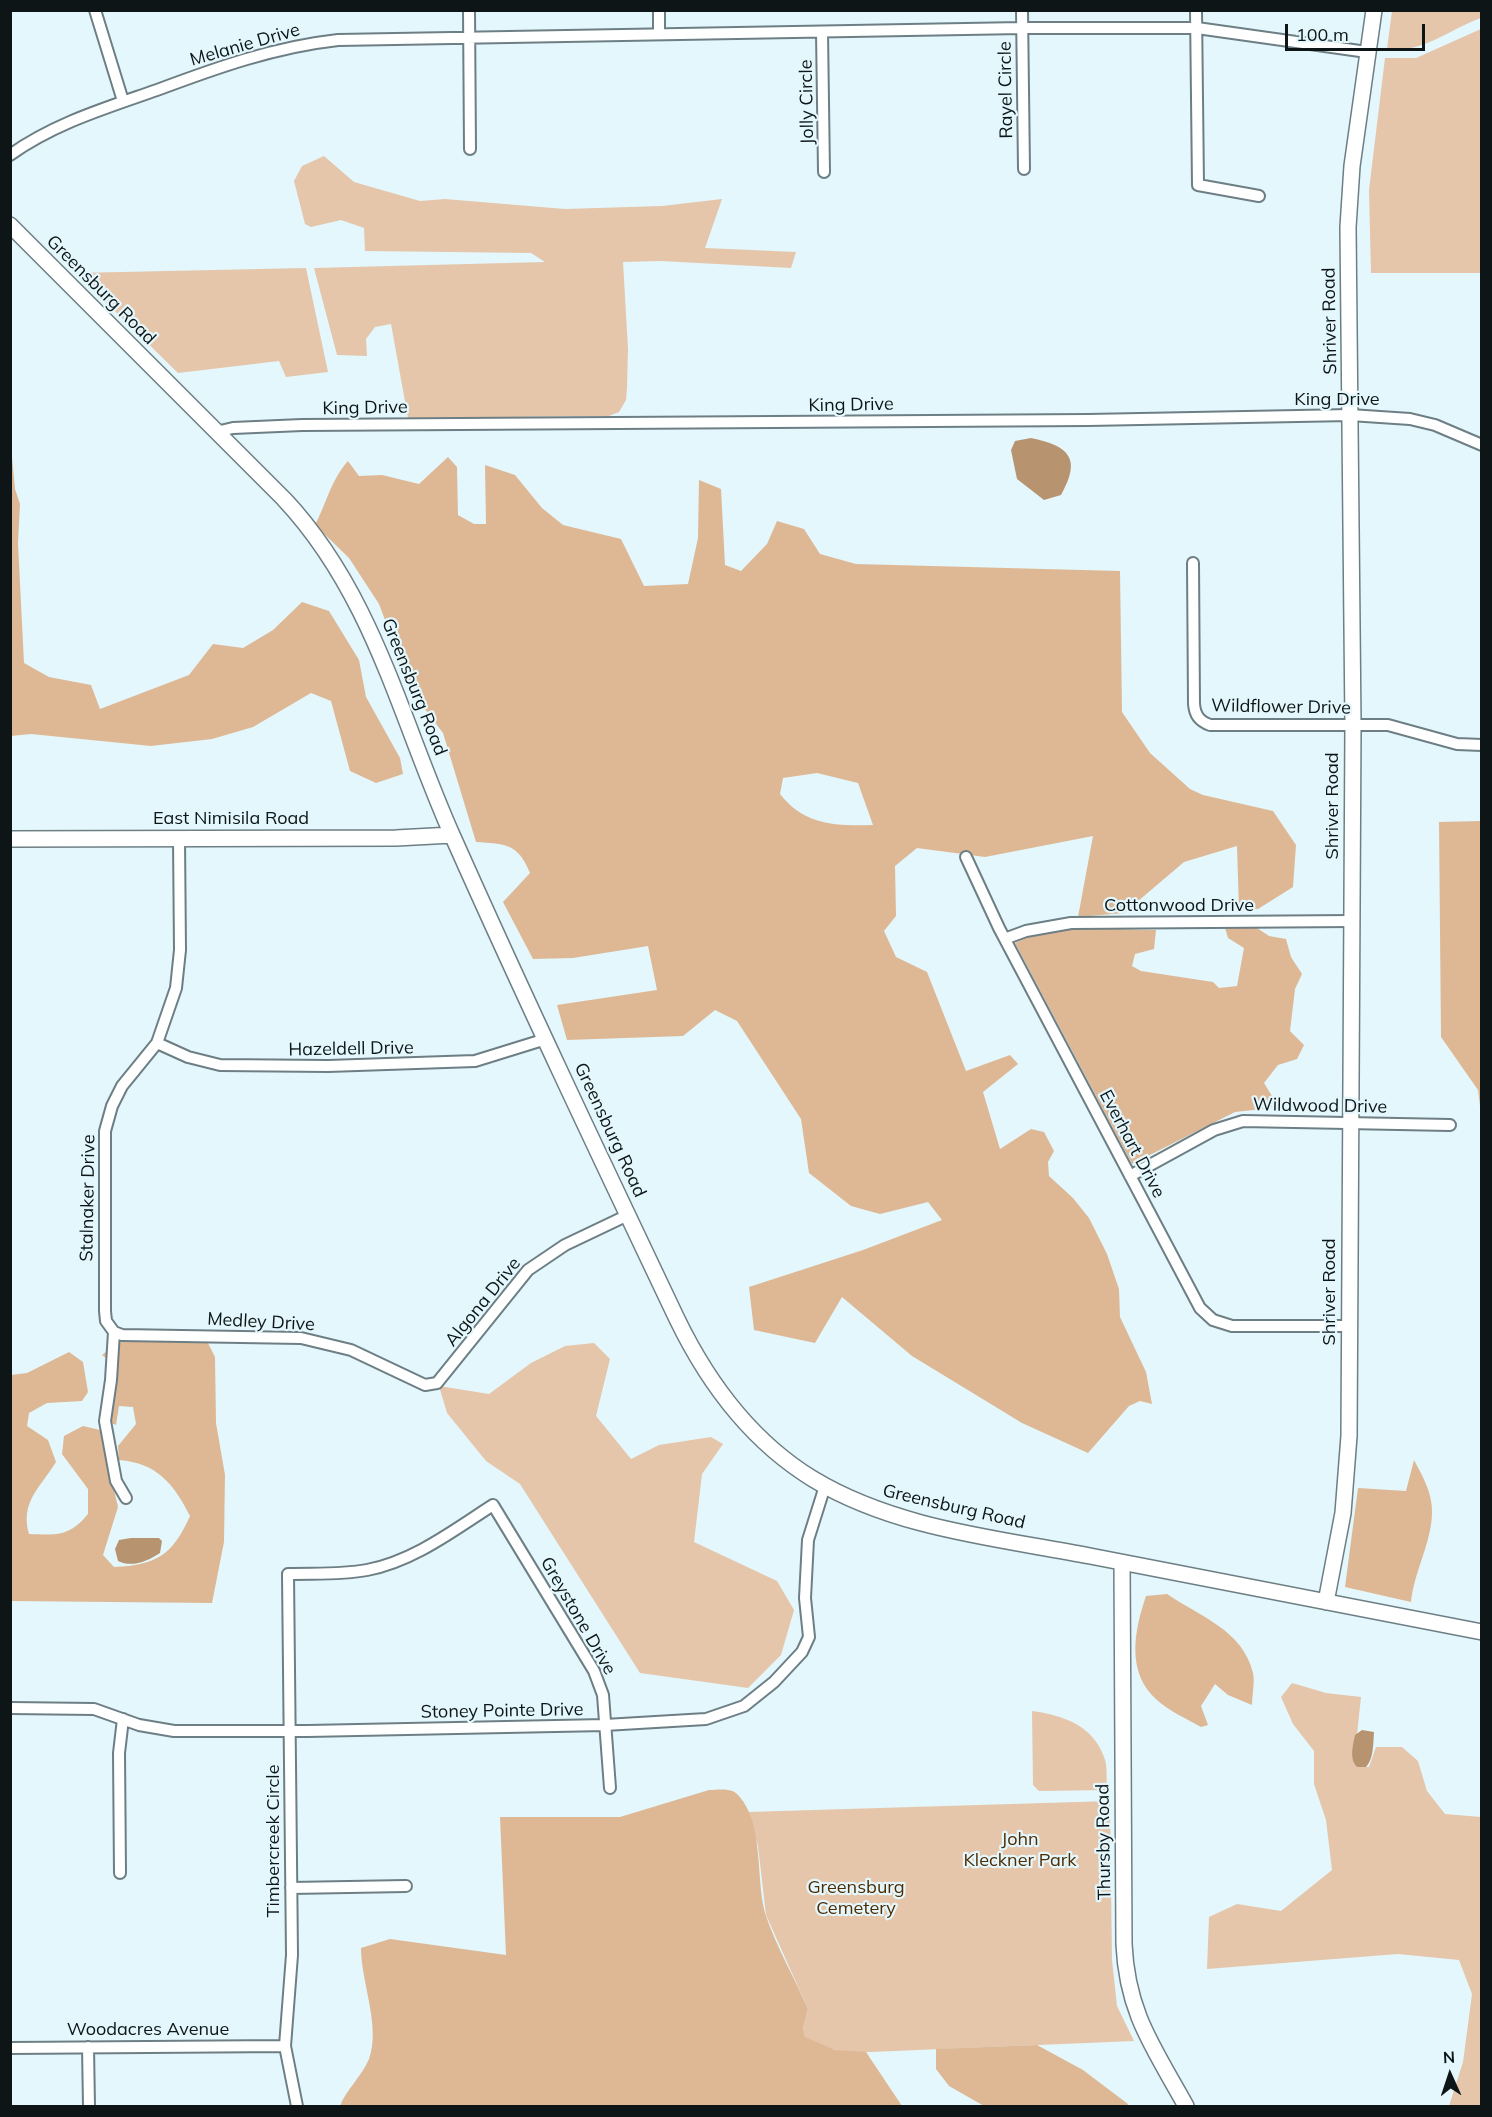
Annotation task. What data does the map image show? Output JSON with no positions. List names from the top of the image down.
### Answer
{
  "streets": {
    "street": [
      "Melanie Drive",
      "Rayel Circle",
      "Jolly Circle",
      "Greensburg Road",
      "Shriver Road",
      "King Drive",
      "Wildflower Drive",
      "East Nimisila Road",
      "Cottonwood Drive",
      "Hazeldell Drive",
      "Wildwood Drive",
      "Everhart Drive",
      "Stalnaker Drive",
      "Algona Drive",
      "Medley Drive",
      "Greystone Drive",
      "Stoney Pointe Drive",
      "Timbercreek Circle",
      "Thursby Road",
      "Woodacres Avenue"
    ]
  },
  "crossings": [
    ["Melanie Drive", "Rayel Circle"],
    ["Melanie Drive", "Jolly Circle"],
    ["Melanie Drive", "Shriver Road"],
    ["Greensburg Road", "Shriver Road"],
    ["Greensburg Road", "King Drive"],
    ["Greensburg Road", "East Nimisila Road"],
    ["Greensburg Road", "Hazeldell Drive"],
    ["Greensburg Road", "Algona Drive"],
    ["Greensburg Road", "Stoney Pointe Drive"],
    ["Greensburg Road", "Thursby Road"],
    ["Shriver Road", "King Drive"],
    ["Shriver Road", "Wildflower Drive"],
    ["Shriver Road", "Cottonwood Drive"],
    ["Shriver Road", "Wildwood Drive"],
    ["Shriver Road", "Everhart Drive"],
    ["East Nimisila Road", "Stalnaker Drive"],
    ["Cottonwood Drive", "Everhart Drive"],
    ["Hazeldell Drive", "Stalnaker Drive"],
    ["Wildwood Drive", "Everhart Drive"],
    ["Stalnaker Drive", "Medley Drive"],
    ["Algona Drive", "Medley Drive"],
    ["Greystone Drive", "Stoney Pointe Drive"],
    ["Greystone Drive", "Timbercreek Circle"],
    ["Stoney Pointe Drive", "Timbercreek Circle"],
    ["Timbercreek Circle", "Woodacres Avenue"]
  ],
  "parks": ["John Kleckner Park", "Greensburg Cemetery"],
  "scale_bar": "100 m",
  "north": "top"
}
